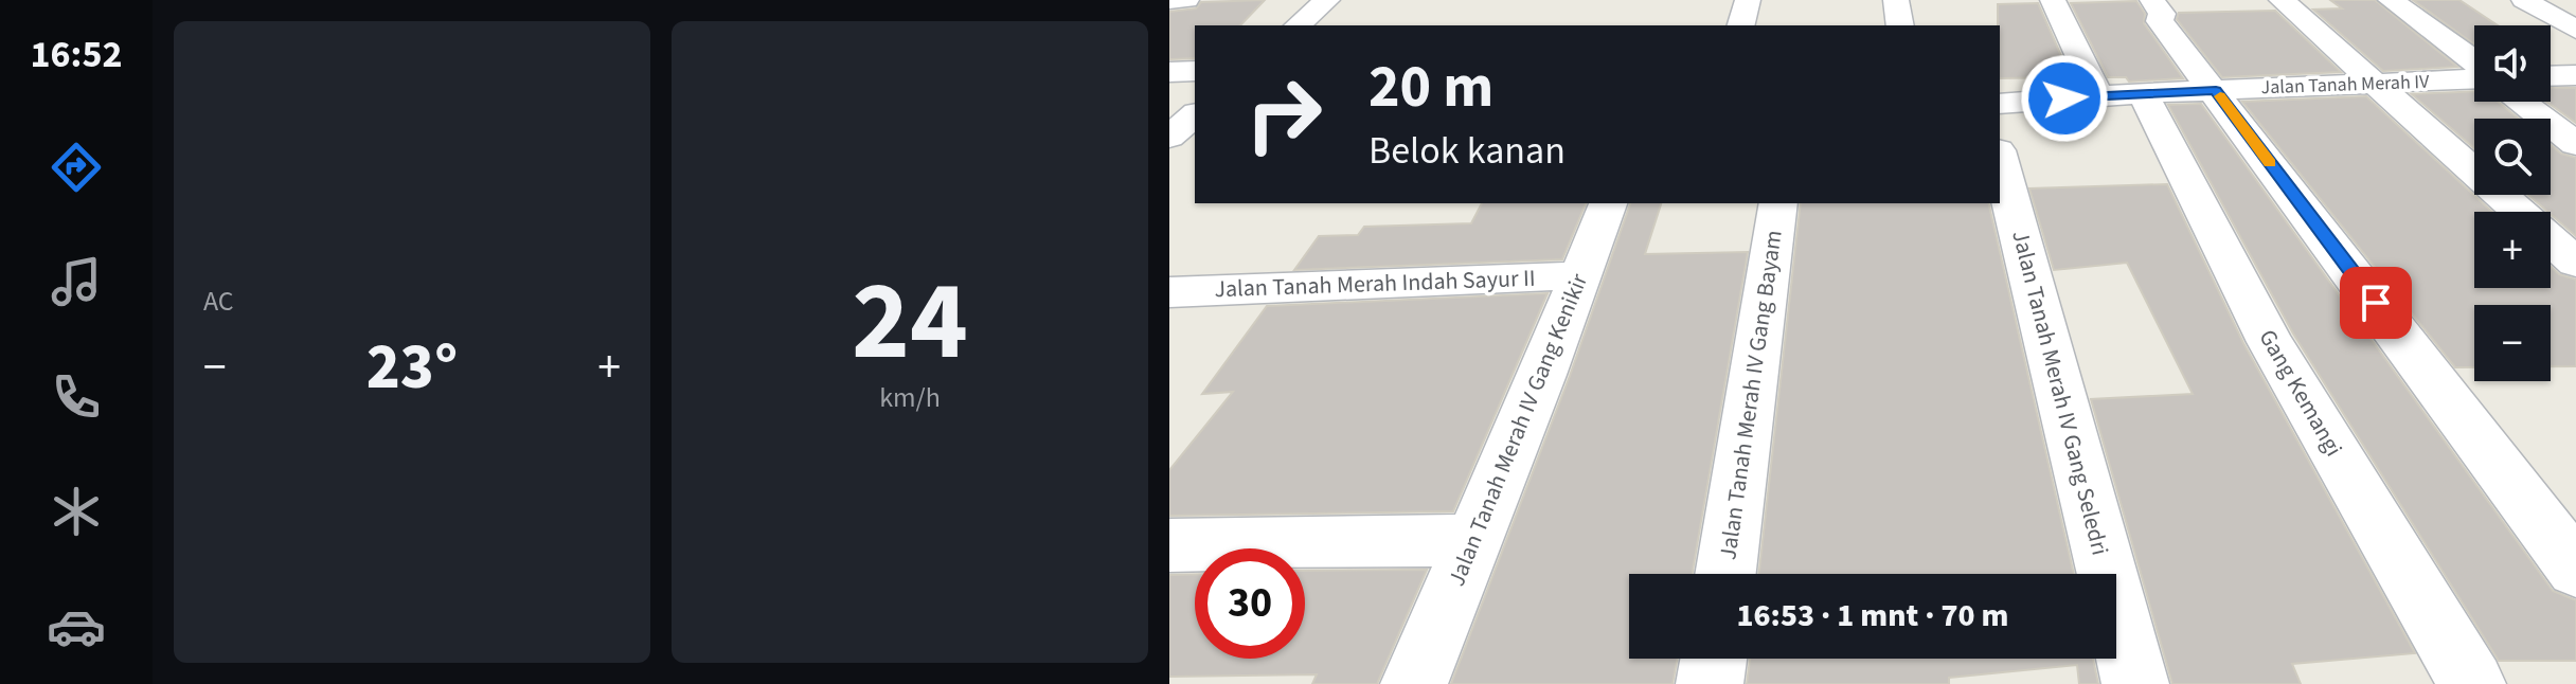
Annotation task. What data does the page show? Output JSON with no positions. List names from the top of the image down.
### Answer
{
  "streets": {
    "street": [
      "Jalan Tanah Merah IV",
      "Jalan Tanah Merah Indah Sayur II",
      "Jalan Tanah Merah IV Gang Seledri",
      "Gang Kemangi",
      "Jalan Tanah Merah IV Gang Bayam",
      "Jalan Tanah Merah IV Gang Kenikir"
    ]
  },
  "crossings": [
    ["Jalan Tanah Merah IV", "Gang Kemangi"],
    ["Jalan Tanah Merah Indah Sayur II", "Jalan Tanah Merah IV Gang Kenikir"]
  ],
  "page": {
    "tabs": "16:52",
    "tile": [
      "AC",
      ["24", "km/h"]
    ],
    "map_buttons": ["+", "−"],
    "turn": ["20 m", "Belok kanan"],
    "heat": ["−", "23°", "+"],
    "limit": "30",
    "trip": "16:53 · 1 mnt · 70 m"
  }
}
